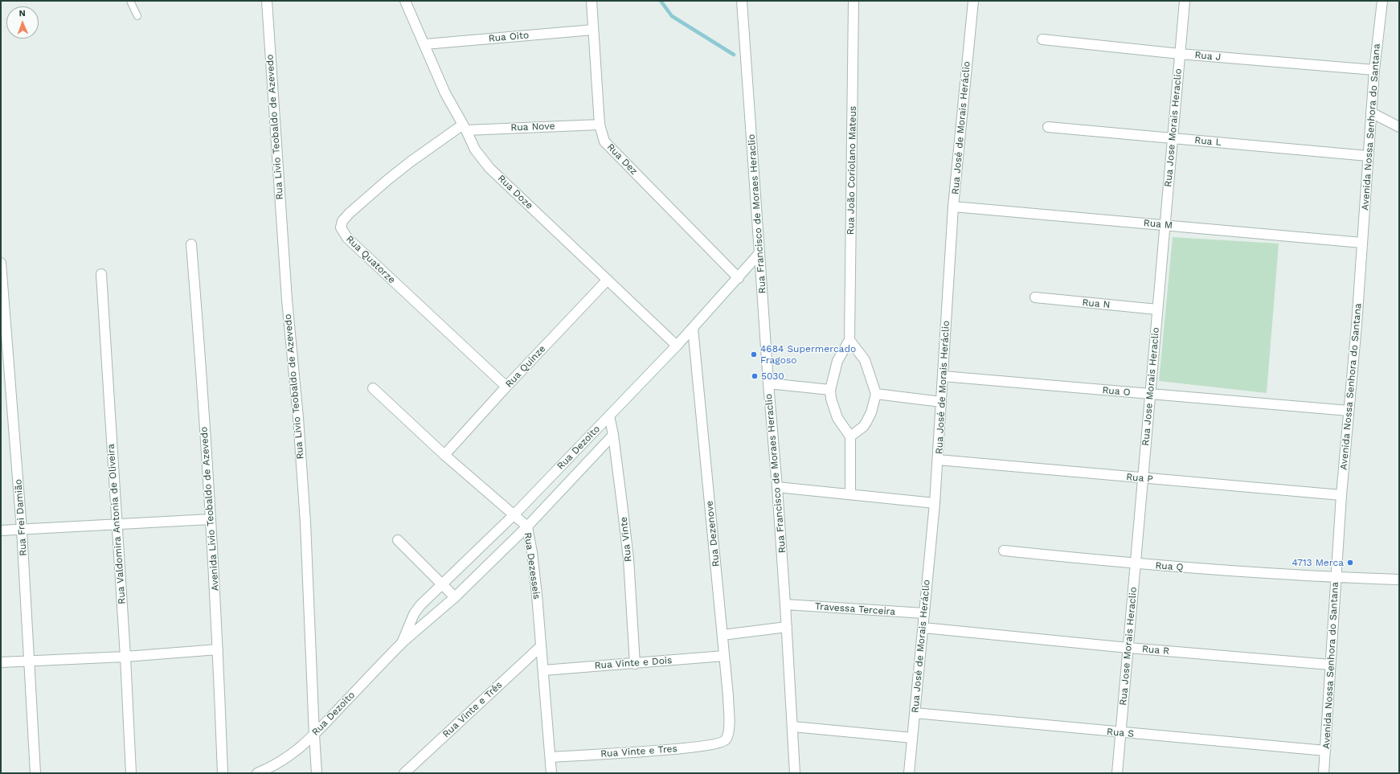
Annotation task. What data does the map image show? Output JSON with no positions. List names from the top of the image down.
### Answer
{
  "streets": {
    "street": [
      "Rua Oito",
      "Rua J",
      "Rua Livio Teobaldo de Azevedo",
      "Rua Nove",
      "Avenida Nossa Senhora do Santana",
      "Rua José de Morais Heráclio",
      "Rua Jose Morais Heraclio",
      "Rua L",
      "Rua Dez",
      "Rua João Coriolano Mateus",
      "Rua Doze",
      "Rua Francisco de Moraes Heraclio",
      "Rua M",
      "Rua Quatorze",
      "Rua N",
      "Rua Quinze",
      "Rua O",
      "Rua Dezoito",
      "Rua P",
      "Avenida Livio Teobaldo de Azevedo",
      "Rua Frei Damião",
      "Rua Valdomira Antonia de Oliveira",
      "Rua Dezenove",
      "Rua Vinte",
      "Rua Dezesseis",
      "Rua Q",
      "Travessa Terceira",
      "Rua R",
      "Rua Vinte e Dois",
      "Rua Vinte e Três",
      "Rua S",
      "Rua Vinte e Tres"
    ]
  },
  "crossings": [
    ["Rua Oito", "Rua Dez"],
    ["Rua Oito", "Rua Doze"],
    ["Rua J", "Avenida Nossa Senhora do Santana"],
    ["Rua J", "Rua Jose Morais Heraclio"],
    ["Rua Livio Teobaldo de Azevedo", "Rua Dezoito"],
    ["Rua Nove", "Rua Dez"],
    ["Rua Nove", "Rua Doze"],
    ["Rua Nove", "Rua Quatorze"],
    ["Avenida Nossa Senhora do Santana", "Rua L"],
    ["Avenida Nossa Senhora do Santana", "Rua M"],
    ["Avenida Nossa Senhora do Santana", "Rua O"],
    ["Avenida Nossa Senhora do Santana", "Rua P"],
    ["Avenida Nossa Senhora do Santana", "Rua Q"],
    ["Avenida Nossa Senhora do Santana", "Rua R"],
    ["Avenida Nossa Senhora do Santana", "Rua S"],
    ["Rua José de Morais Heráclio", "Rua M"],
    ["Rua José de Morais Heráclio", "Rua O"],
    ["Rua José de Morais Heráclio", "Rua P"],
    ["Rua José de Morais Heráclio", "Travessa Terceira"],
    ["Rua José de Morais Heráclio", "Rua R"],
    ["Rua José de Morais Heráclio", "Rua S"],
    ["Rua Jose Morais Heraclio", "Rua L"],
    ["Rua Jose Morais Heraclio", "Rua M"],
    ["Rua Jose Morais Heraclio", "Rua N"],
    ["Rua Jose Morais Heraclio", "Rua O"],
    ["Rua Jose Morais Heraclio", "Rua P"],
    ["Rua Jose Morais Heraclio", "Rua Q"],
    ["Rua Jose Morais Heraclio", "Rua R"],
    ["Rua Jose Morais Heraclio", "Rua S"],
    ["Rua Dez", "Rua Dezoito"],
    ["Rua Doze", "Rua Quatorze"],
    ["Rua Doze", "Rua Quinze"],
    ["Rua Doze", "Rua Dezoito"],
    ["Rua Francisco de Moraes Heraclio", "Rua Dezoito"],
    ["Rua Francisco de Moraes Heraclio", "Travessa Terceira"],
    ["Rua Quatorze", "Rua Quinze"],
    ["Rua Quinze", "Rua Dezesseis"],
    ["Rua Dezoito", "Rua Dezenove"],
    ["Rua Dezoito", "Rua Vinte"],
    ["Rua Dezoito", "Rua Dezesseis"],
    ["Rua Dezenove", "Rua Vinte e Dois"],
    ["Rua Dezenove", "Rua Vinte e Tres"],
    ["Rua Vinte", "Rua Vinte e Dois"],
    ["Rua Dezesseis", "Rua Vinte e Dois"],
    ["Rua Dezesseis", "Rua Vinte e Três"],
    ["Rua Dezesseis", "Rua Vinte e Tres"]
  ],
  "places": ["4684 Supermercado Fragoso", "5030", "4713 Merca"],
  "north": "top"
}
